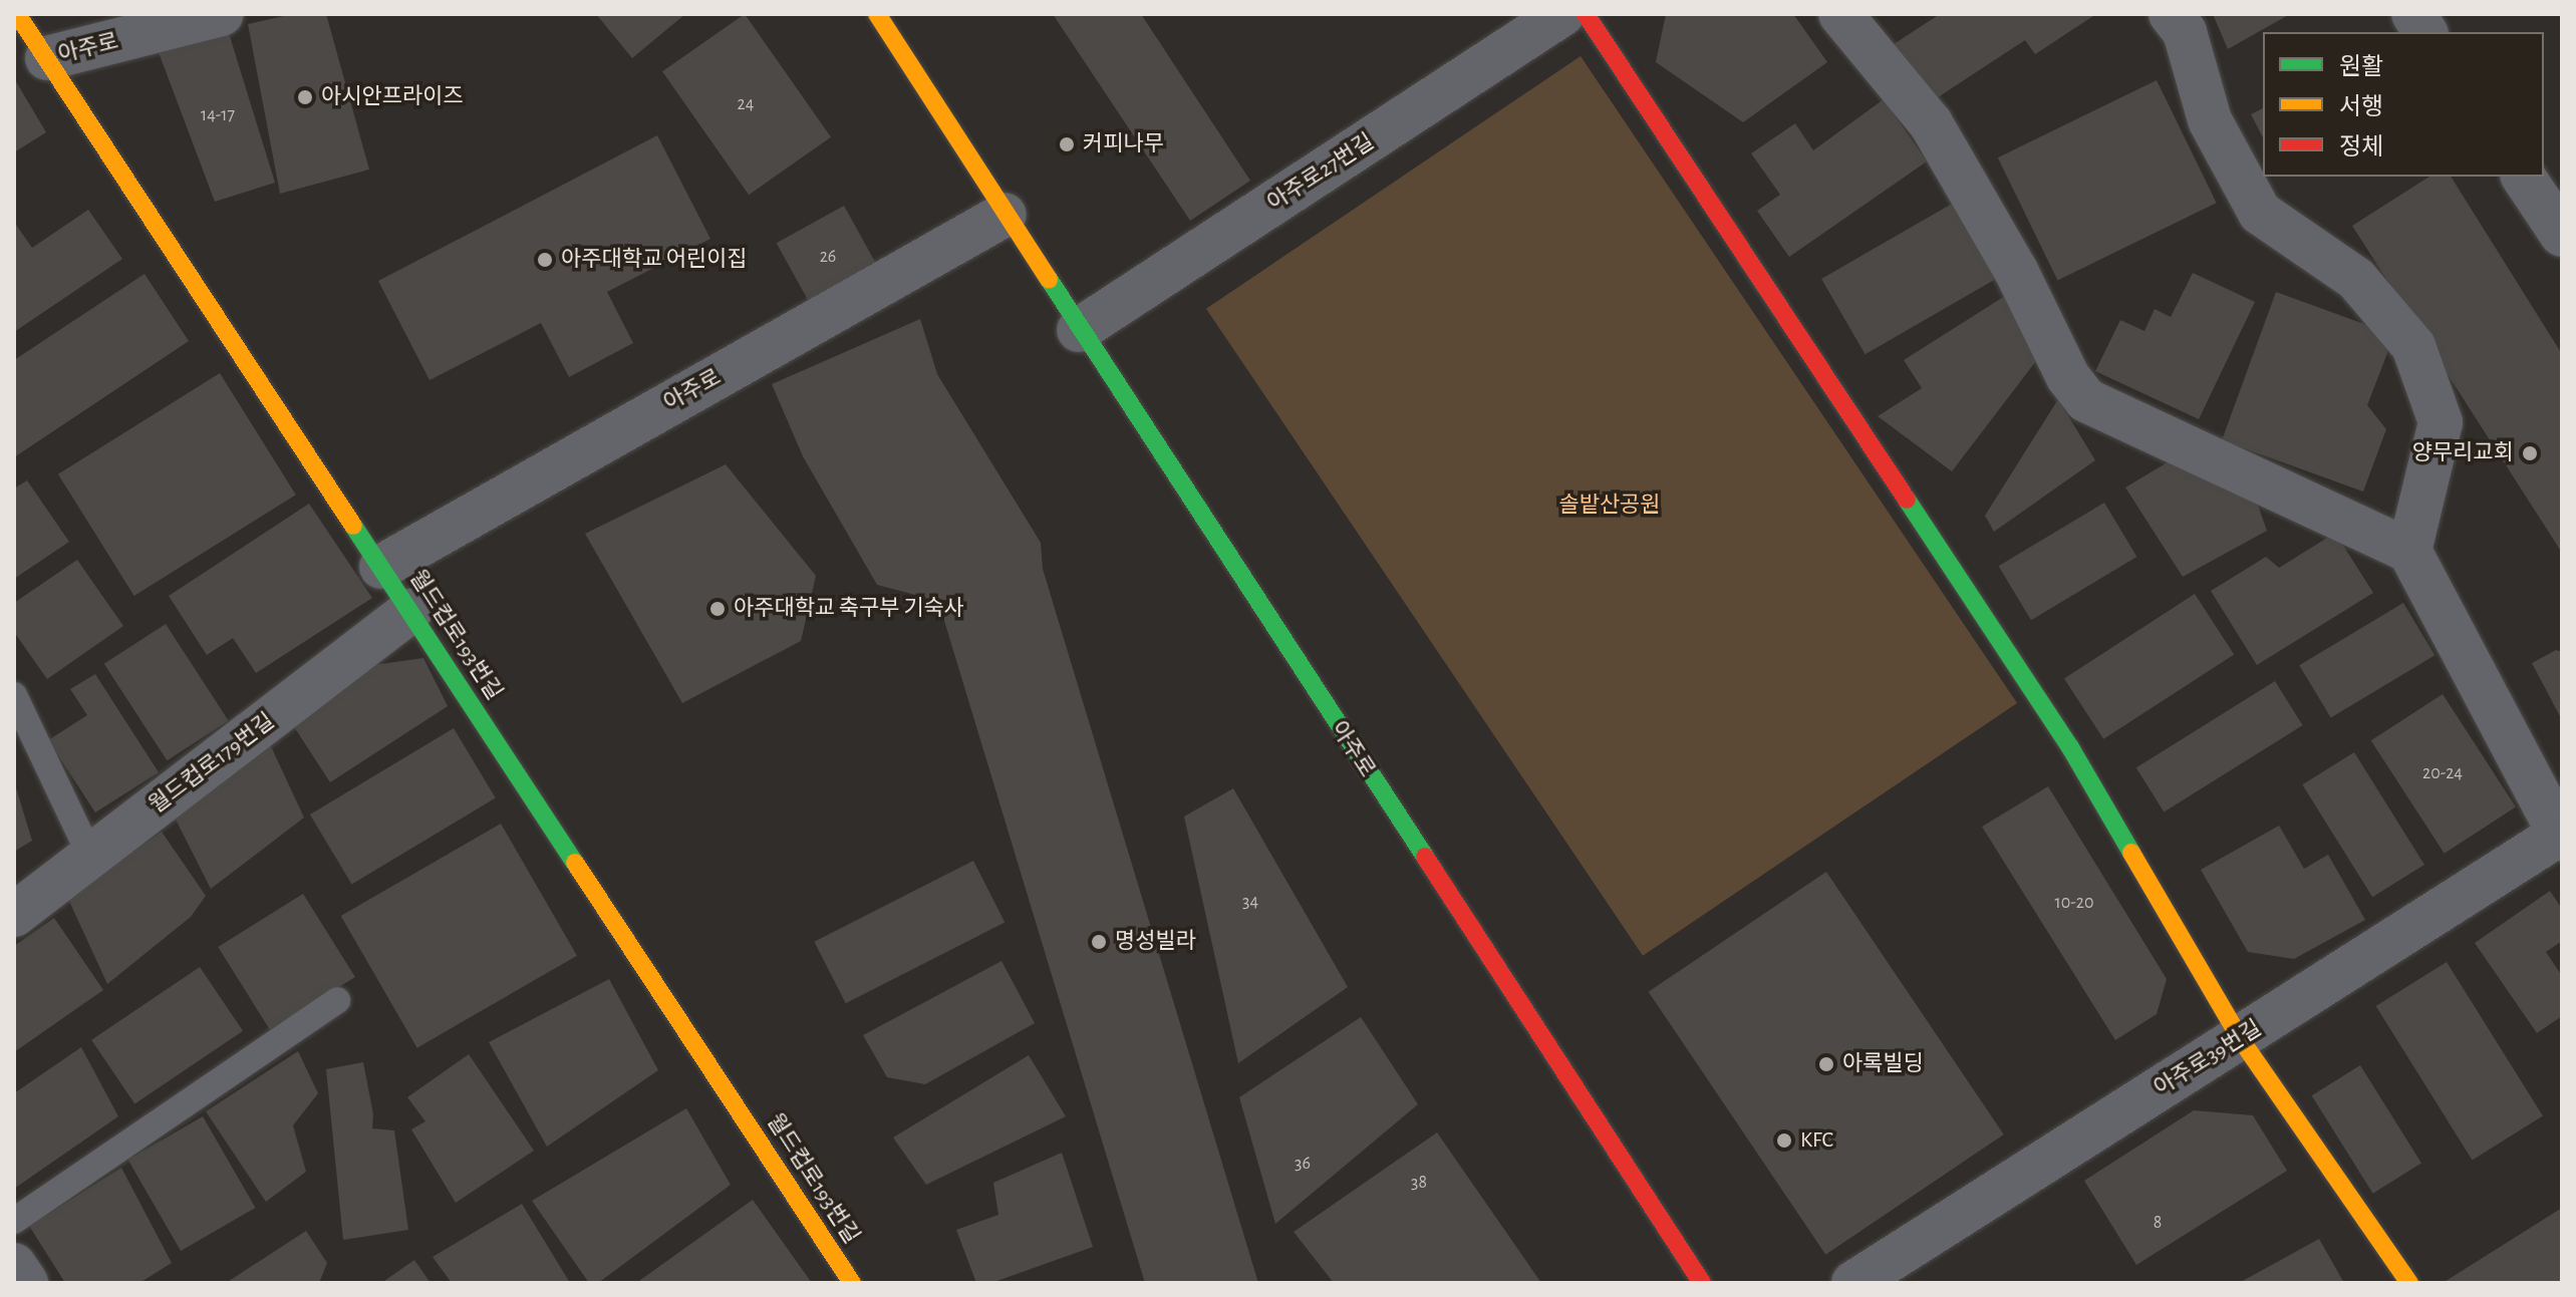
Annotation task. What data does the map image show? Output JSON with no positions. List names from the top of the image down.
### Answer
{
  "streets": {
    "street": [
      "아주로",
      "아주로27번길",
      "월드컵로193번길",
      "월드컵로179번길",
      "아주로39번길"
    ]
  },
  "crossings": [
    ["아주로", "아주로27번길"],
    ["아주로", "월드컵로193번길"],
    ["월드컵로193번길", "월드컵로179번길"]
  ],
  "parks": ["솔밭산공원"],
  "places": [
    "아시안프라이즈",
    "커피나무",
    "아주대학교 어린이집",
    "양무리교회",
    "아주대학교 축구부 기숙사",
    "명성빌라",
    "아록빌딩",
    "KFC"
  ],
  "house_numbers": [
    "24",
    "14-17",
    "26",
    "20-24",
    "34",
    "10-20",
    "36",
    "38",
    "8"
  ],
  "legend": ["원활", "서행", "정체"]
}
